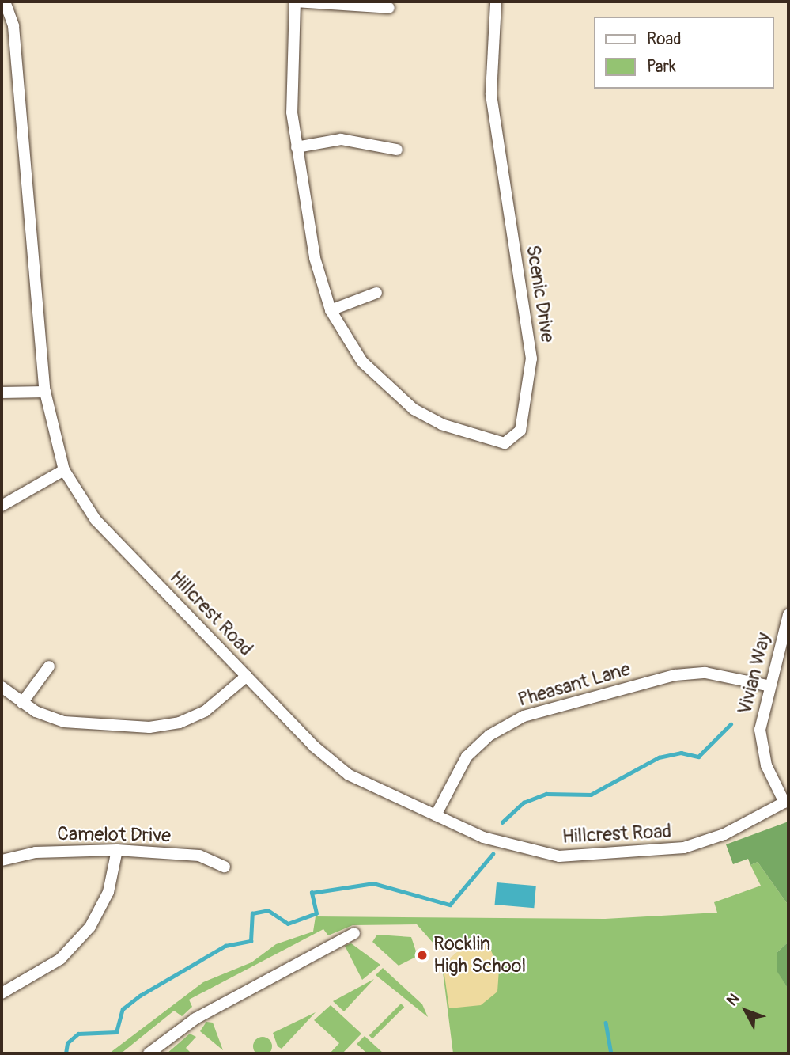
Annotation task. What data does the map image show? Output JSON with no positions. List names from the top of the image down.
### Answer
{
  "streets": {
    "street": [
      "Scenic Drive",
      "Hillcrest Road",
      "Vivian Way",
      "Pheasant Lane",
      "Camelot Drive"
    ]
  },
  "crossings": [
    ["Hillcrest Road", "Vivian Way"],
    ["Hillcrest Road", "Pheasant Lane"],
    ["Vivian Way", "Pheasant Lane"]
  ],
  "places": ["Rocklin High School"],
  "legend": ["Road", "Park"],
  "north": "top left"
}
